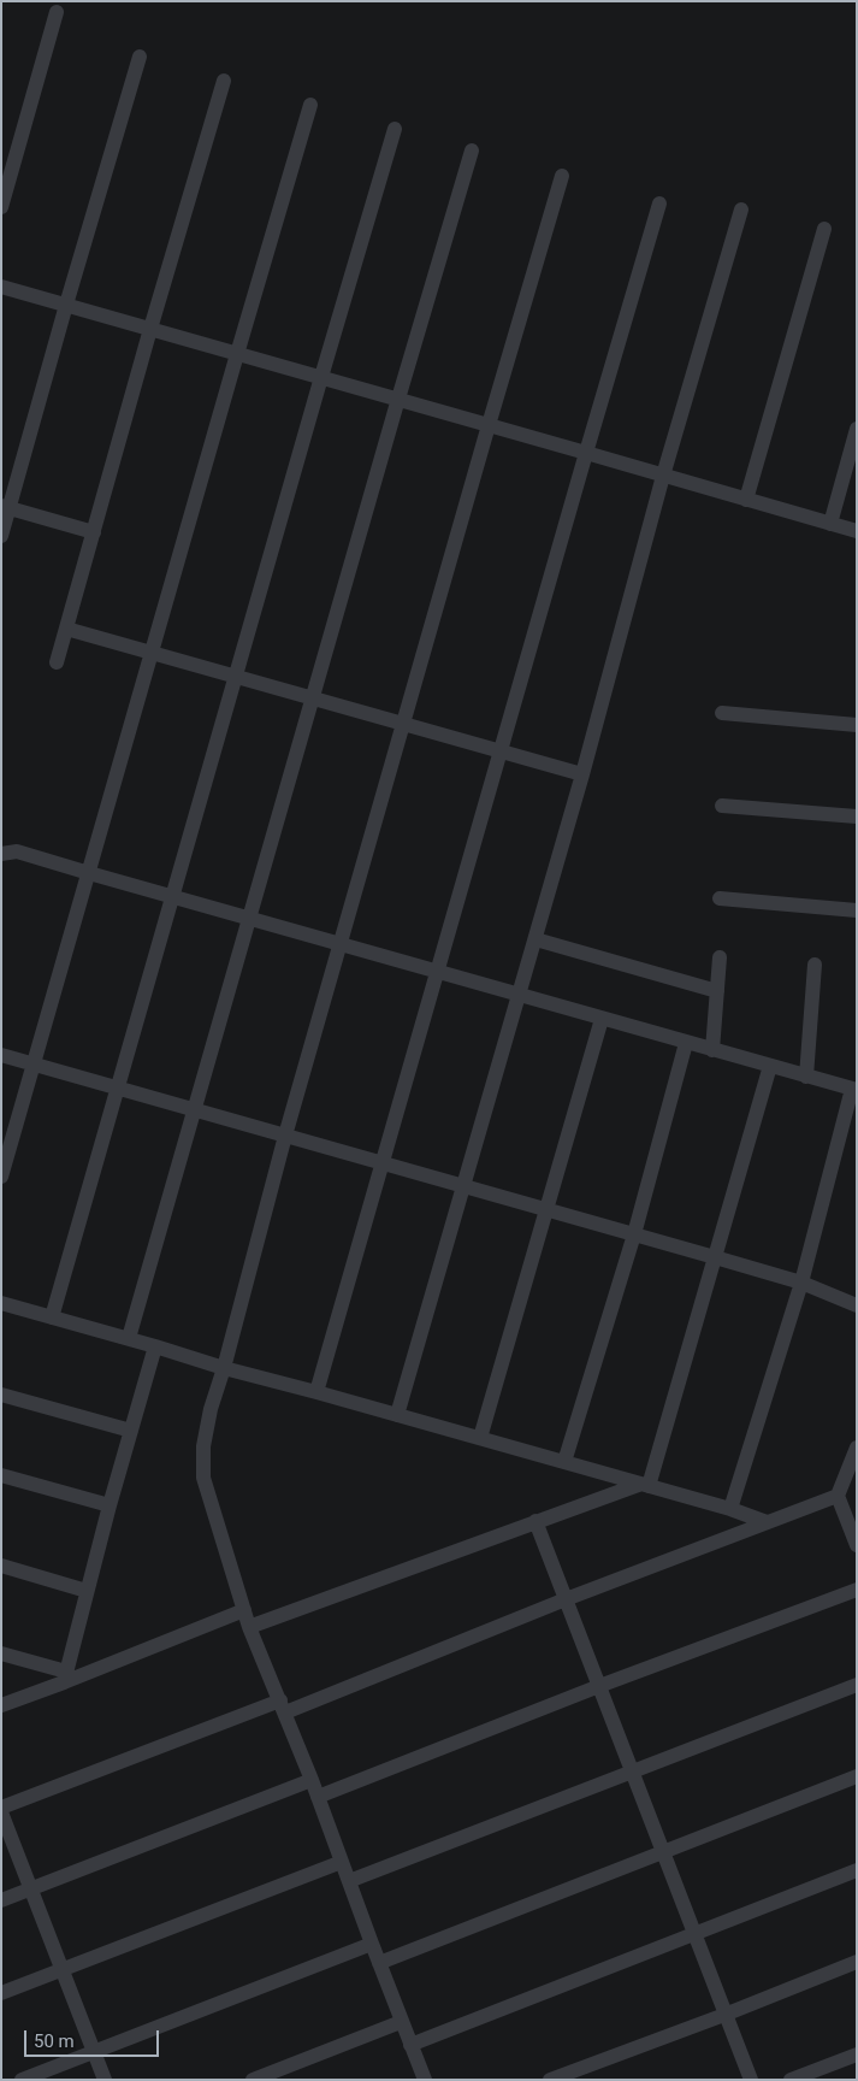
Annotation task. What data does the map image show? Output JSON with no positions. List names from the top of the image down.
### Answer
{
  "scale_bar": "50 m"
}
